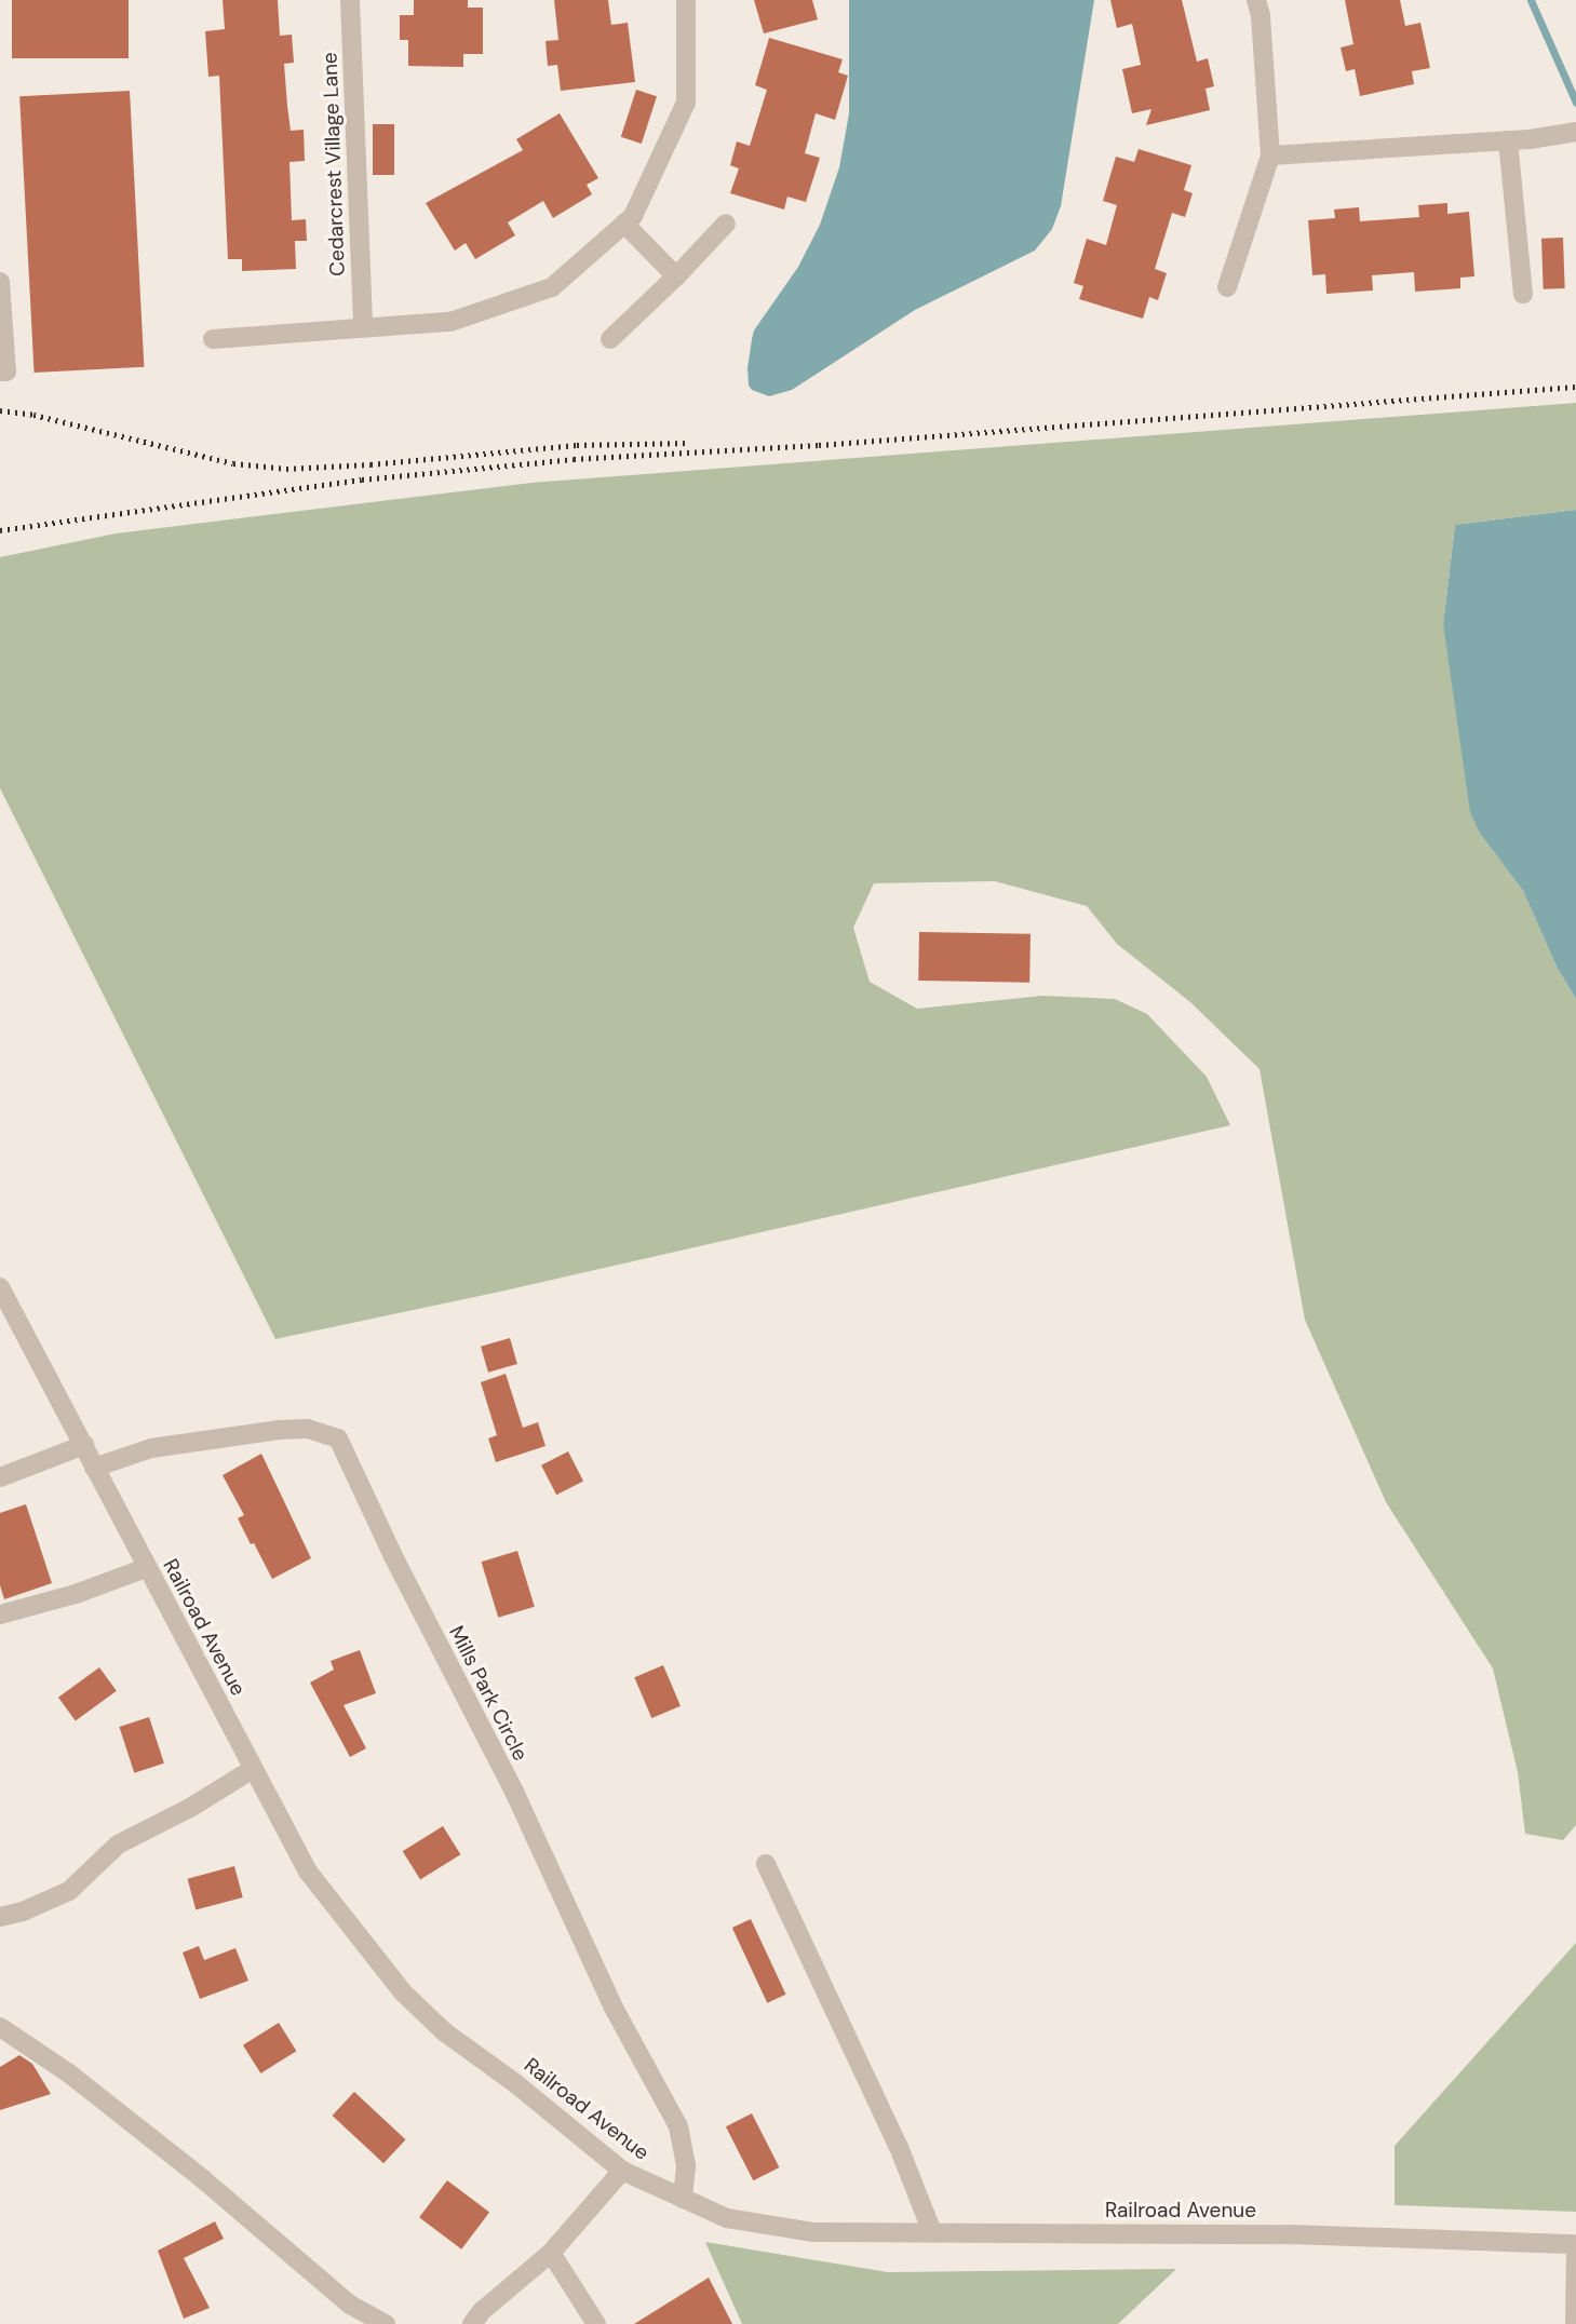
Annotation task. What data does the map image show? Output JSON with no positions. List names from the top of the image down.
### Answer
{
  "streets": {
    "street": ["Cedarcrest Village Lane", "Railroad Avenue", "Mills Park Circle"]
  },
  "crossings": [
    ["Railroad Avenue", "Mills Park Circle"]
  ]
}
